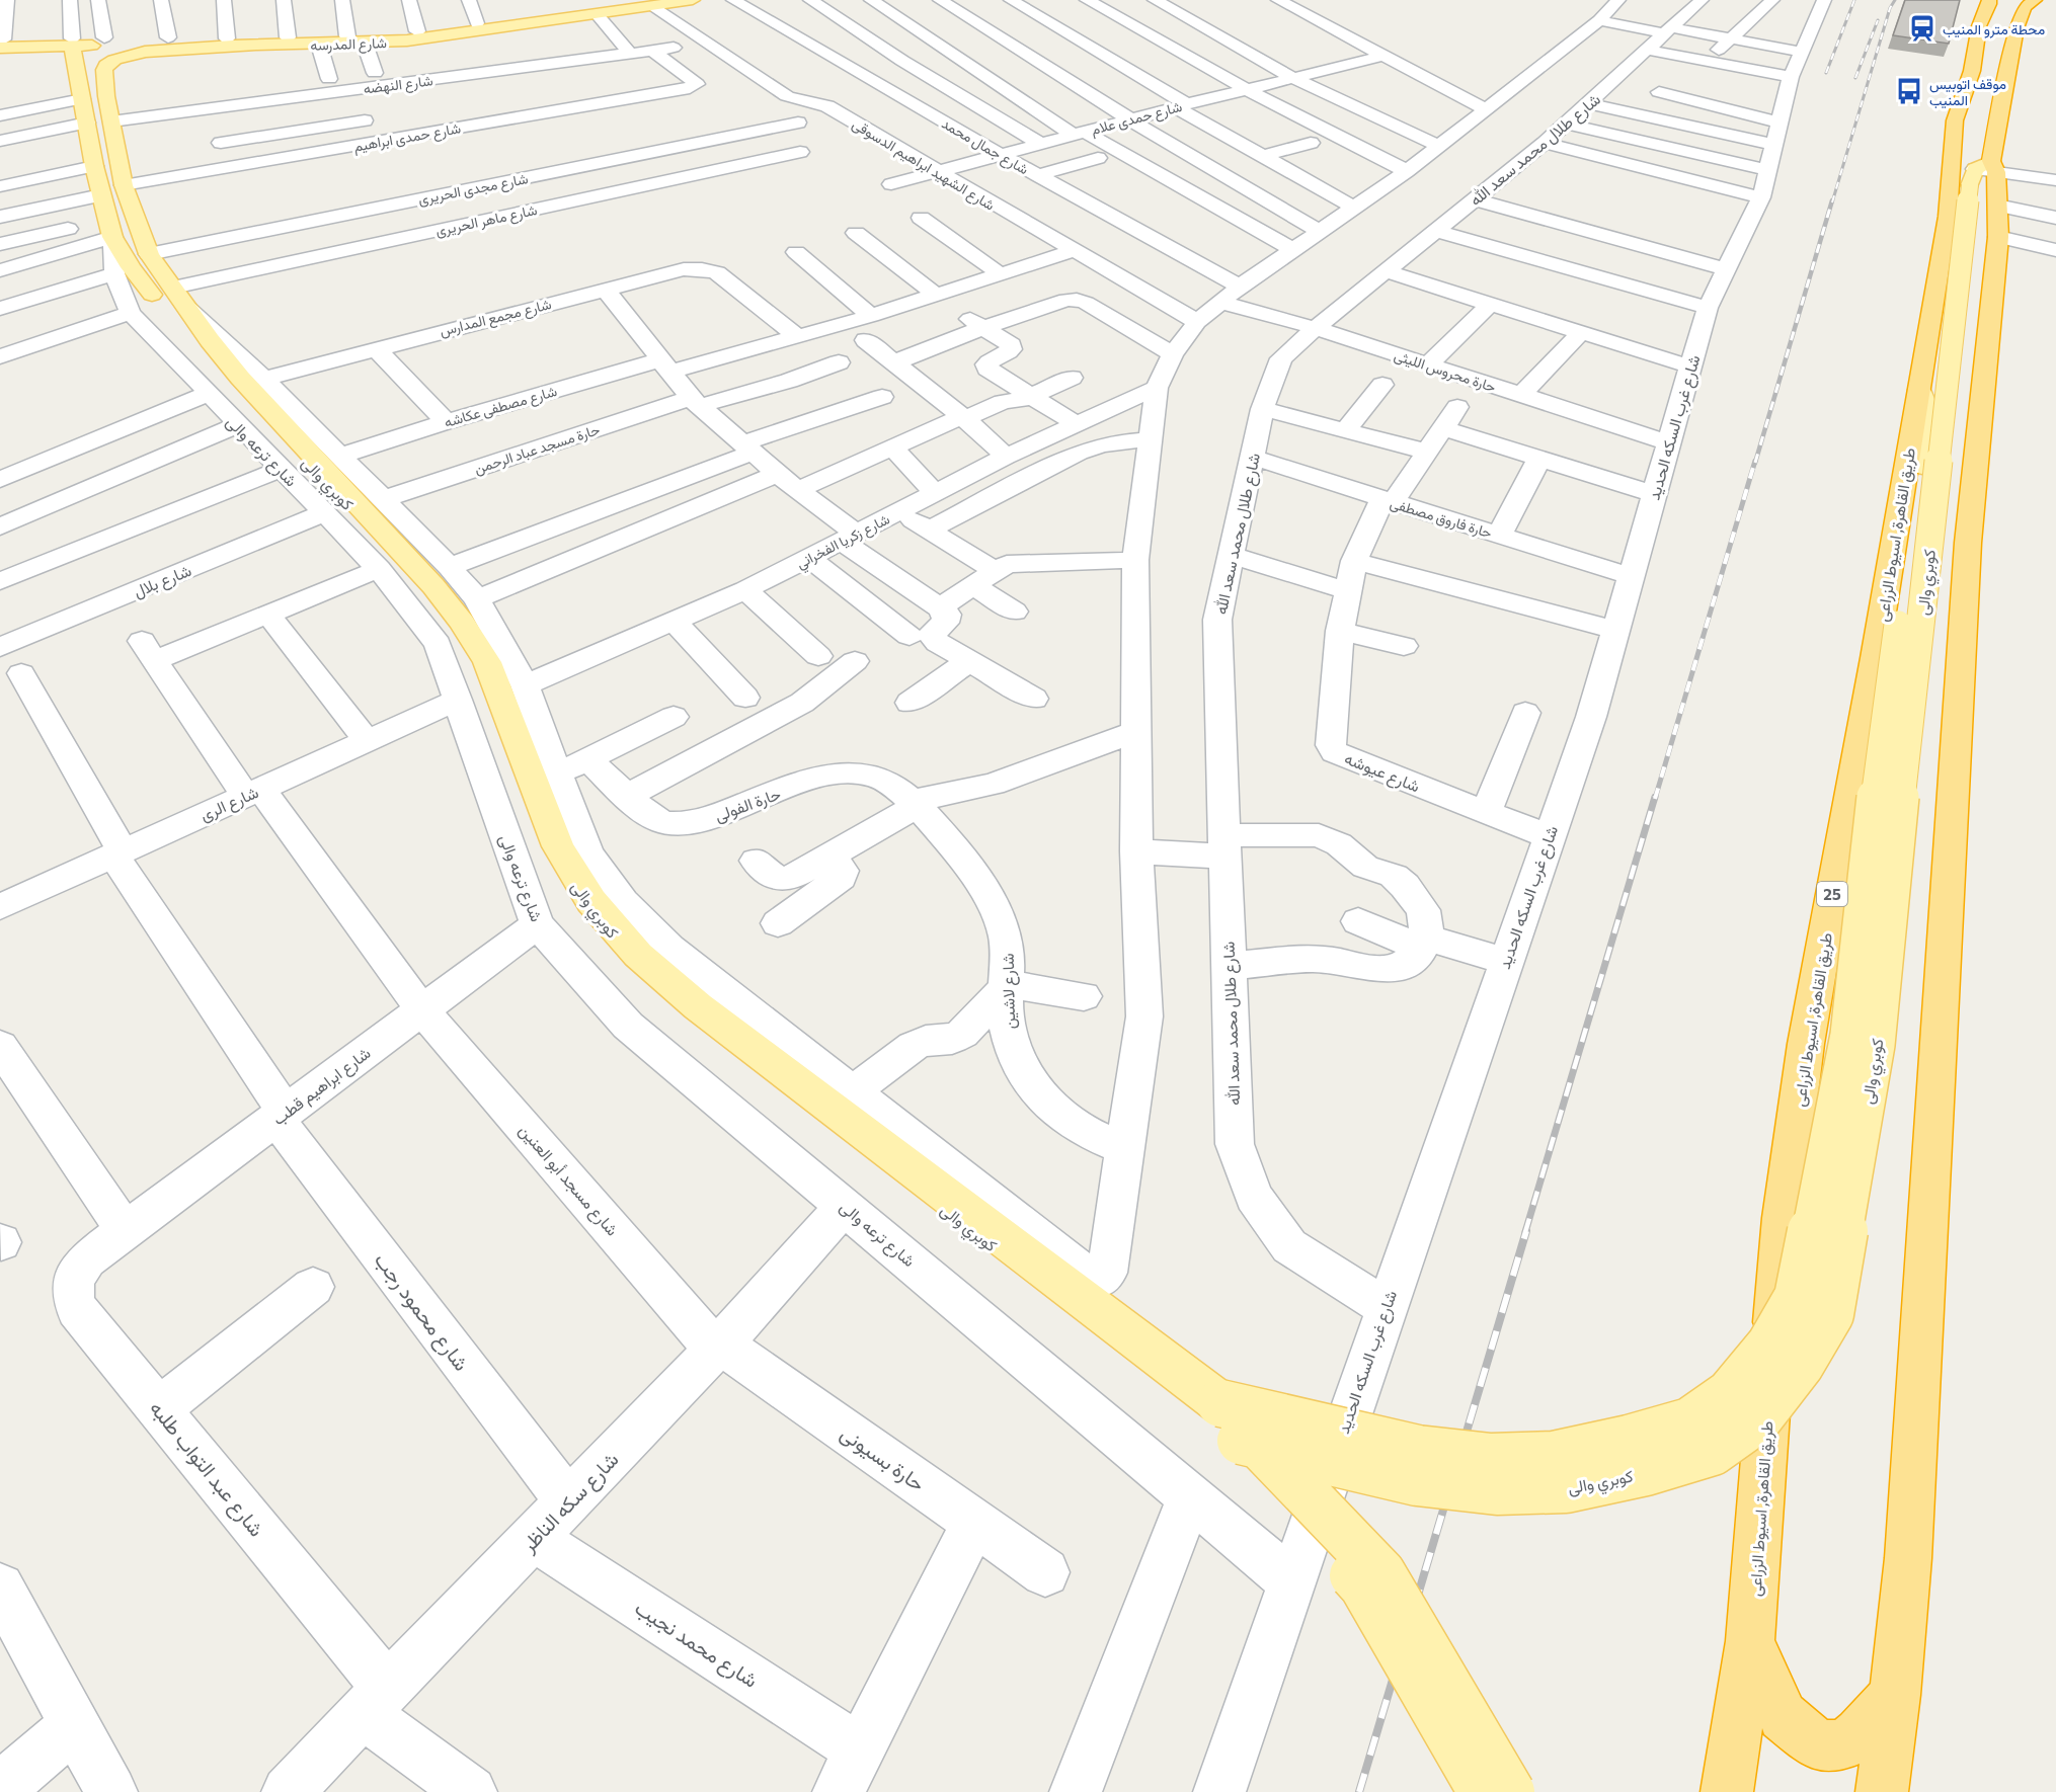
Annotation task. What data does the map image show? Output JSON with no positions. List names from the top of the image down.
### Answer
{
  "streets": {
    "highway": ["طريق القاهرة, اسيوط الزراعى", "25"],
    "main road": ["شارع المدرسه", "شارع ترعه والى", "كوبري والى"],
    "street": [
      "شارع النهضه",
      "شارع حمدى علام",
      "شارع حمدى ابراهيم",
      "شارع جمال محمد",
      "شارع طلال محمد سعد الله",
      "شارع الشهيد ابراهيم الدسوقى",
      "شارع مجدى الحريرى",
      "شارع ماهر الحريرى",
      "شارع مجمع المدارس",
      "حارة محروس الليثى",
      "شارع مصطفى عكاشه",
      "شارع غرب السكه الحديد",
      "حارة مسجد عباد الرحمن",
      "حارة فاروق مصطفى",
      "شارع زكريا الفخراني",
      "شارع بلال",
      "شارع عيوشه",
      "شارع الرى",
      "حارة الفولى",
      "شارع لاشين",
      "شارع ابراهيم قطب",
      "شارع مسجد أبو العنين",
      "شارع محمود رجب",
      "حارة بسيونى",
      "شارع عبد التواب طلبه",
      "شارع سكه الناظر",
      "شارع محمد نجيب"
    ]
  },
  "crossings": [
    ["شارع المدرسه", "شارع الشهيد ابراهيم الدسوقى"],
    ["شارع المدرسه", "شارع ترعه والى"],
    ["شارع النهضه", "شارع حمدى ابراهيم"],
    ["شارع حمدى علام", "شارع جمال محمد"],
    ["شارع حمدى علام", "شارع الشهيد ابراهيم الدسوقى"],
    ["شارع جمال محمد", "حارة محروس الليثى"],
    ["شارع طلال محمد سعد الله", "حارة محروس الليثى"],
    ["شارع طلال محمد سعد الله", "شارع غرب السكه الحديد"],
    ["شارع طلال محمد سعد الله", "حارة فاروق مصطفى"],
    ["شارع الشهيد ابراهيم الدسوقى", "شارع مصطفى عكاشه"],
    ["شارع ماهر الحريرى", "كوبري والى"],
    ["شارع مجمع المدارس", "شارع مصطفى عكاشه"],
    ["حارة محروس الليثى", "شارع غرب السكه الحديد"],
    ["شارع غرب السكه الحديد", "شارع ترعه والى"],
    ["شارع غرب السكه الحديد", "حارة فاروق مصطفى"],
    ["شارع غرب السكه الحديد", "شارع عيوشه"],
    ["شارع ترعه والى", "كوبري والى"],
    ["شارع ترعه والى", "شارع بلال"],
    ["شارع ترعه والى", "شارع الرى"],
    ["شارع ترعه والى", "شارع ابراهيم قطب"],
    ["شارع ترعه والى", "شارع سكه الناظر"],
    ["كوبري والى", "طريق القاهرة, اسيوط الزراعى"],
    ["حارة فاروق مصطفى", "شارع عيوشه"],
    ["شارع الرى", "شارع مسجد أبو العنين"],
    ["شارع الرى", "شارع محمود رجب"],
    ["حارة الفولى", "شارع لاشين"],
    ["شارع ابراهيم قطب", "شارع مسجد أبو العنين"],
    ["شارع ابراهيم قطب", "شارع محمود رجب"],
    ["شارع ابراهيم قطب", "شارع عبد التواب طلبه"],
    ["شارع مسجد أبو العنين", "حارة بسيونى"],
    ["شارع مسجد أبو العنين", "شارع سكه الناظر"],
    ["شارع محمود رجب", "شارع سكه الناظر"],
    ["حارة بسيونى", "شارع سكه الناظر"],
    ["شارع عبد التواب طلبه", "شارع سكه الناظر"],
    ["شارع سكه الناظر", "شارع محمد نجيب"]
  ],
  "places": {
    "station": ["محطة مترو المنيب"],
    "bus stop": ["موقف اتوبيس المنيب"]
  }
}
